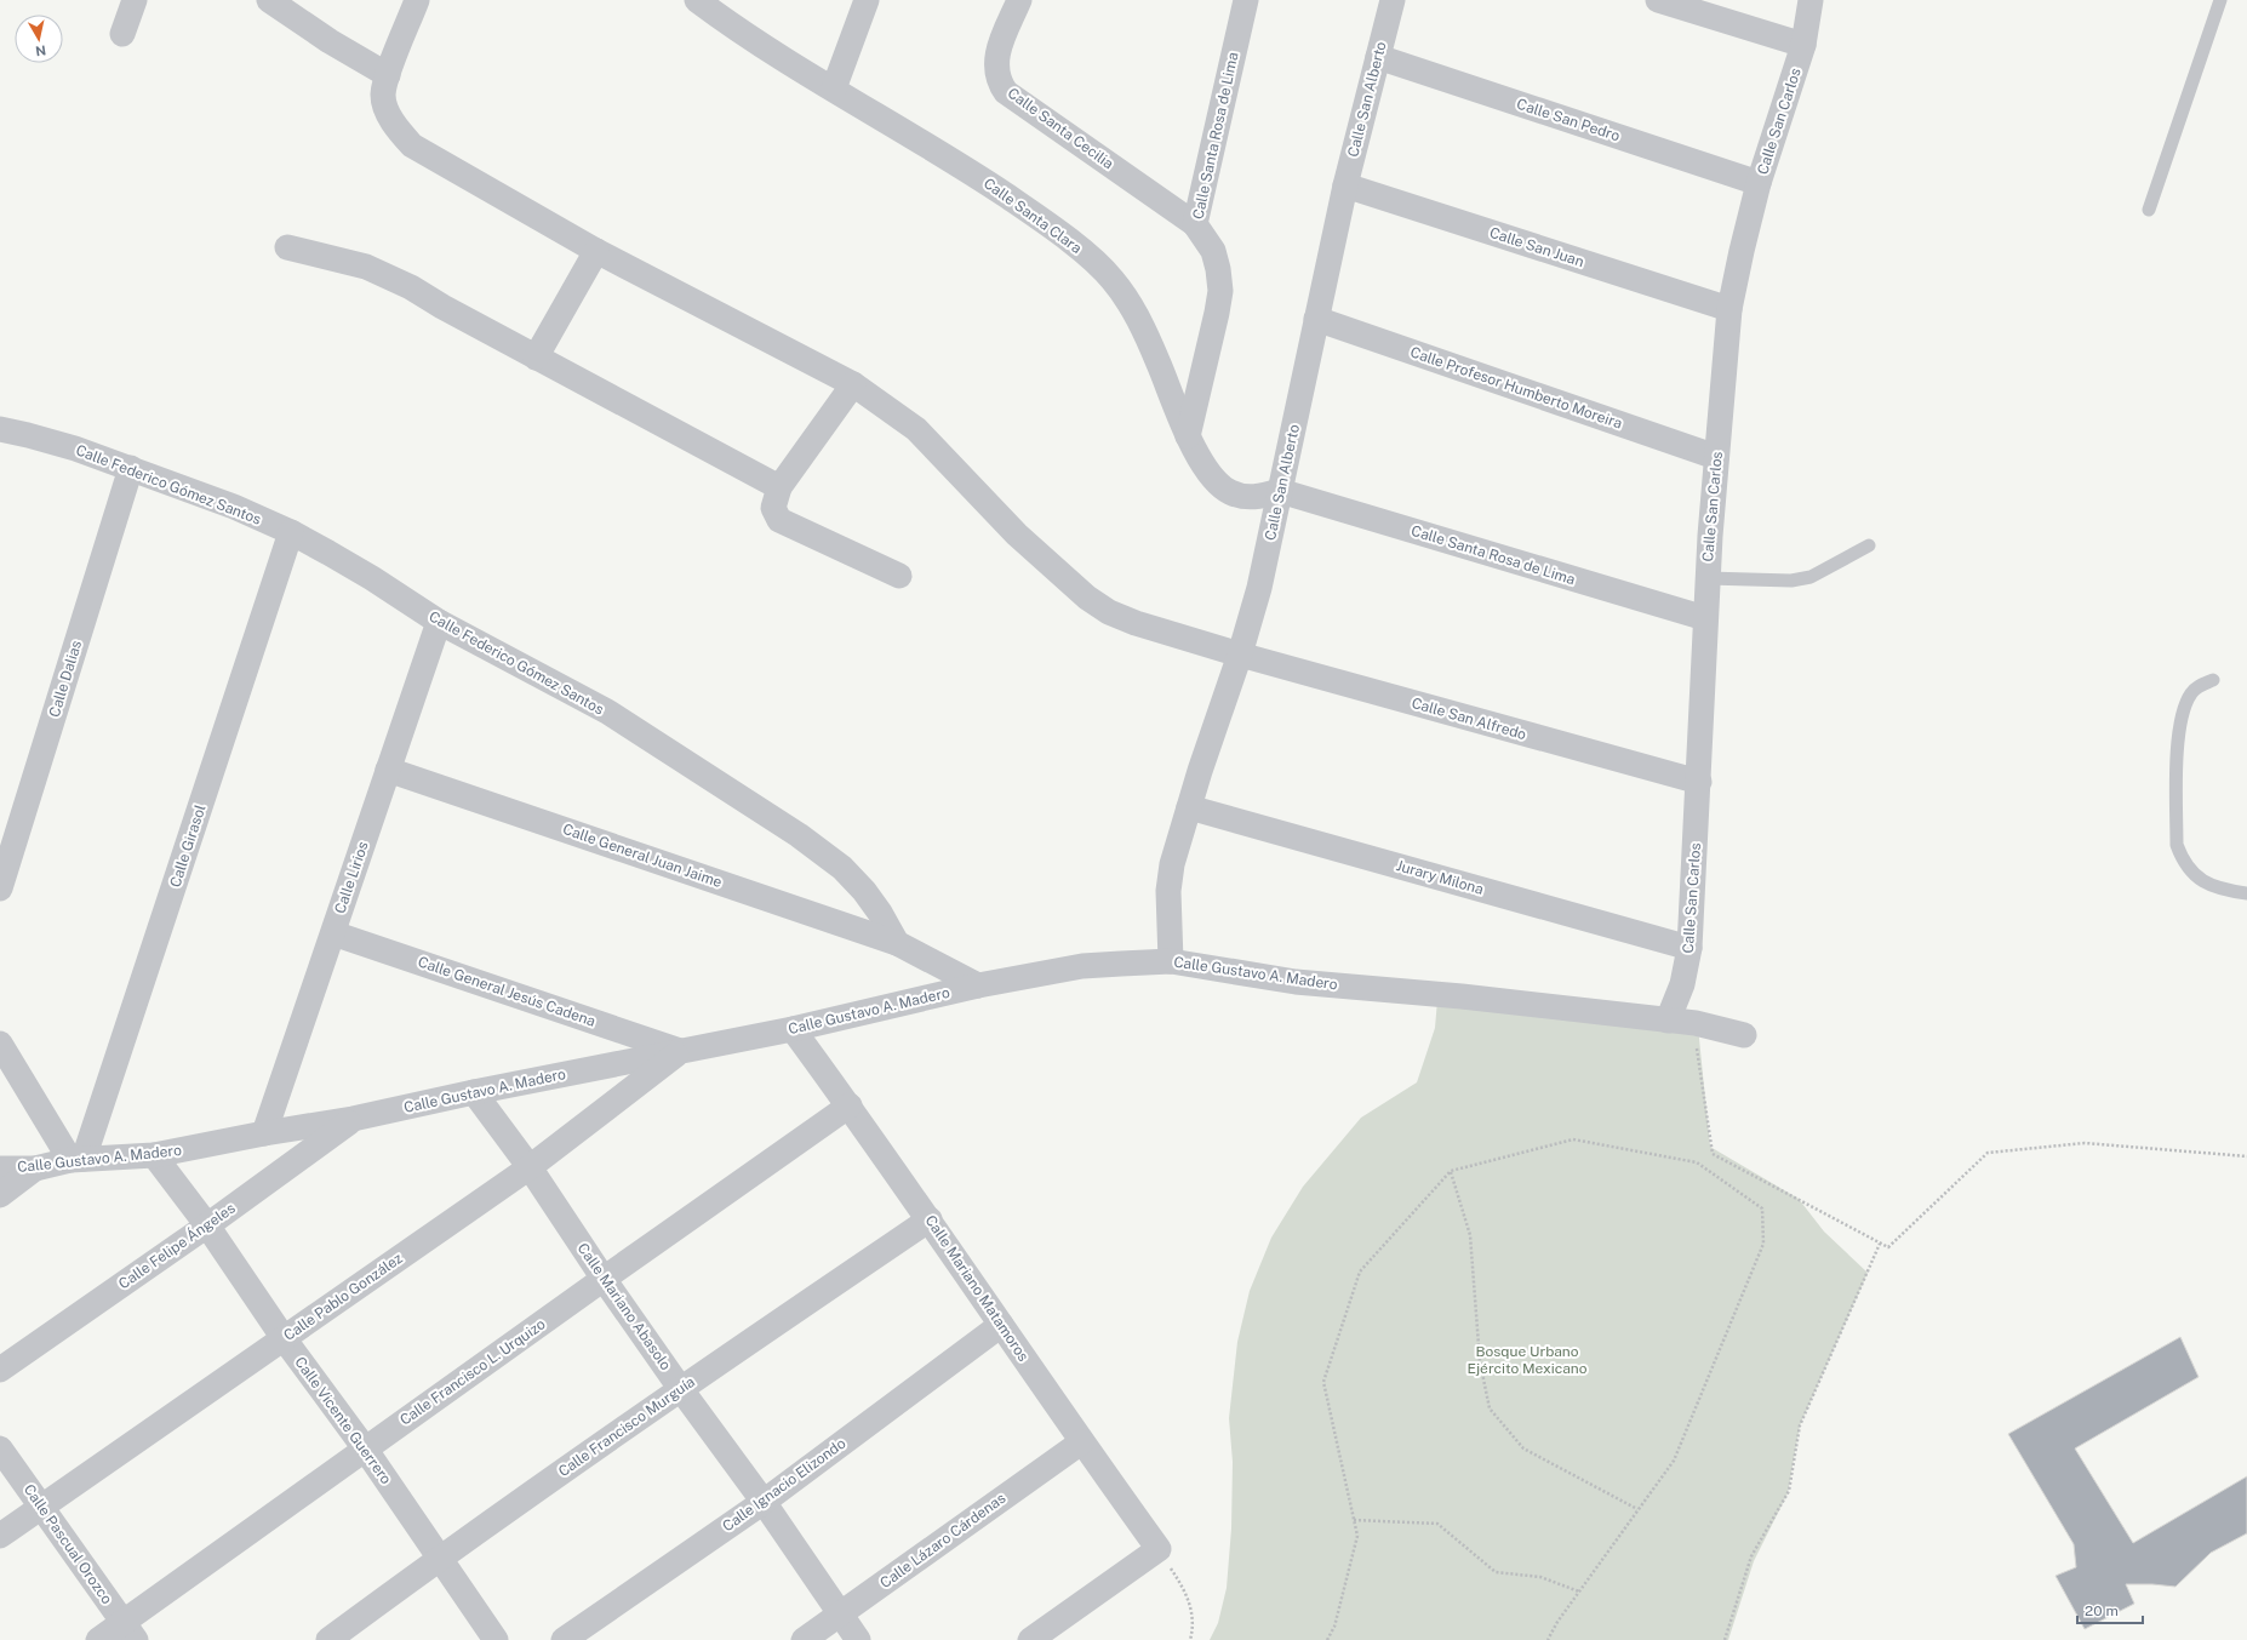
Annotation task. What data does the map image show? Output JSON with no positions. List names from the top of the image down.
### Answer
{
  "streets": {
    "street": [
      "Calle San Alberto",
      "Calle San Pedro",
      "Calle San Carlos",
      "Calle Santa Cecilia",
      "Calle Santa Rosa de Lima",
      "Calle Santa Clara",
      "Calle San Juan",
      "Calle Profesor Humberto Moreira",
      "Calle Federico Gómez Santos",
      "Calle Dalias",
      "Calle San Alfredo",
      "Calle Girasol",
      "Calle General Juan Jaime",
      "Calle Lirios",
      "Jurary Milona",
      "Calle Gustavo A. Madero",
      "Calle General Jesús Cadena",
      "Calle Felipe Ángeles",
      "Calle Mariano Matamoros",
      "Calle Pablo González",
      "Calle Mariano Abasolo",
      "Calle Francisco L. Urquizo",
      "Calle Vicente Guerrero",
      "Calle Francisco Murguía",
      "Calle Ignacio Elizondo",
      "Calle Lázaro Cárdenas",
      "Calle Pascual Orozco"
    ]
  },
  "crossings": [
    ["Calle San Alberto", "Calle San Pedro"],
    ["Calle San Alberto", "Calle Santa Rosa de Lima"],
    ["Calle San Alberto", "Calle Santa Clara"],
    ["Calle San Alberto", "Calle San Juan"],
    ["Calle San Alberto", "Calle Profesor Humberto Moreira"],
    ["Calle San Alberto", "Calle San Alfredo"],
    ["Calle San Alberto", "Jurary Milona"],
    ["Calle San Alberto", "Calle Gustavo A. Madero"],
    ["Calle San Pedro", "Calle San Carlos"],
    ["Calle San Carlos", "Calle Santa Rosa de Lima"],
    ["Calle San Carlos", "Calle San Juan"],
    ["Calle San Carlos", "Calle Profesor Humberto Moreira"],
    ["Calle San Carlos", "Calle San Alfredo"],
    ["Calle San Carlos", "Jurary Milona"],
    ["Calle San Carlos", "Calle Gustavo A. Madero"],
    ["Calle Santa Cecilia", "Calle Santa Rosa de Lima"],
    ["Calle Santa Rosa de Lima", "Calle Santa Clara"],
    ["Calle Federico Gómez Santos", "Calle Dalias"],
    ["Calle Federico Gómez Santos", "Calle Girasol"],
    ["Calle Federico Gómez Santos", "Calle General Juan Jaime"],
    ["Calle Federico Gómez Santos", "Calle Lirios"],
    ["Calle Girasol", "Calle Gustavo A. Madero"],
    ["Calle General Juan Jaime", "Calle Lirios"],
    ["Calle Lirios", "Calle Gustavo A. Madero"],
    ["Calle Lirios", "Calle General Jesús Cadena"],
    ["Calle Gustavo A. Madero", "Calle General Jesús Cadena"],
    ["Calle Gustavo A. Madero", "Calle Felipe Ángeles"],
    ["Calle Gustavo A. Madero", "Calle Mariano Matamoros"],
    ["Calle Gustavo A. Madero", "Calle Pablo González"],
    ["Calle Gustavo A. Madero", "Calle Mariano Abasolo"],
    ["Calle Gustavo A. Madero", "Calle Vicente Guerrero"],
    ["Calle General Jesús Cadena", "Calle Pablo González"],
    ["Calle Felipe Ángeles", "Calle Vicente Guerrero"],
    ["Calle Mariano Matamoros", "Calle Francisco L. Urquizo"],
    ["Calle Mariano Matamoros", "Calle Francisco Murguía"],
    ["Calle Mariano Matamoros", "Calle Ignacio Elizondo"],
    ["Calle Mariano Matamoros", "Calle Lázaro Cárdenas"],
    ["Calle Pablo González", "Calle Mariano Abasolo"],
    ["Calle Pablo González", "Calle Vicente Guerrero"],
    ["Calle Pablo González", "Calle Pascual Orozco"],
    ["Calle Mariano Abasolo", "Calle Francisco L. Urquizo"],
    ["Calle Mariano Abasolo", "Calle Francisco Murguía"],
    ["Calle Mariano Abasolo", "Calle Ignacio Elizondo"],
    ["Calle Mariano Abasolo", "Calle Lázaro Cárdenas"],
    ["Calle Francisco L. Urquizo", "Calle Vicente Guerrero"],
    ["Calle Francisco L. Urquizo", "Calle Pascual Orozco"],
    ["Calle Vicente Guerrero", "Calle Francisco Murguía"]
  ],
  "parks": ["Bosque Urbano Ejército Mexicano"],
  "scale_bar": "20 m",
  "north": "bottom"
}
